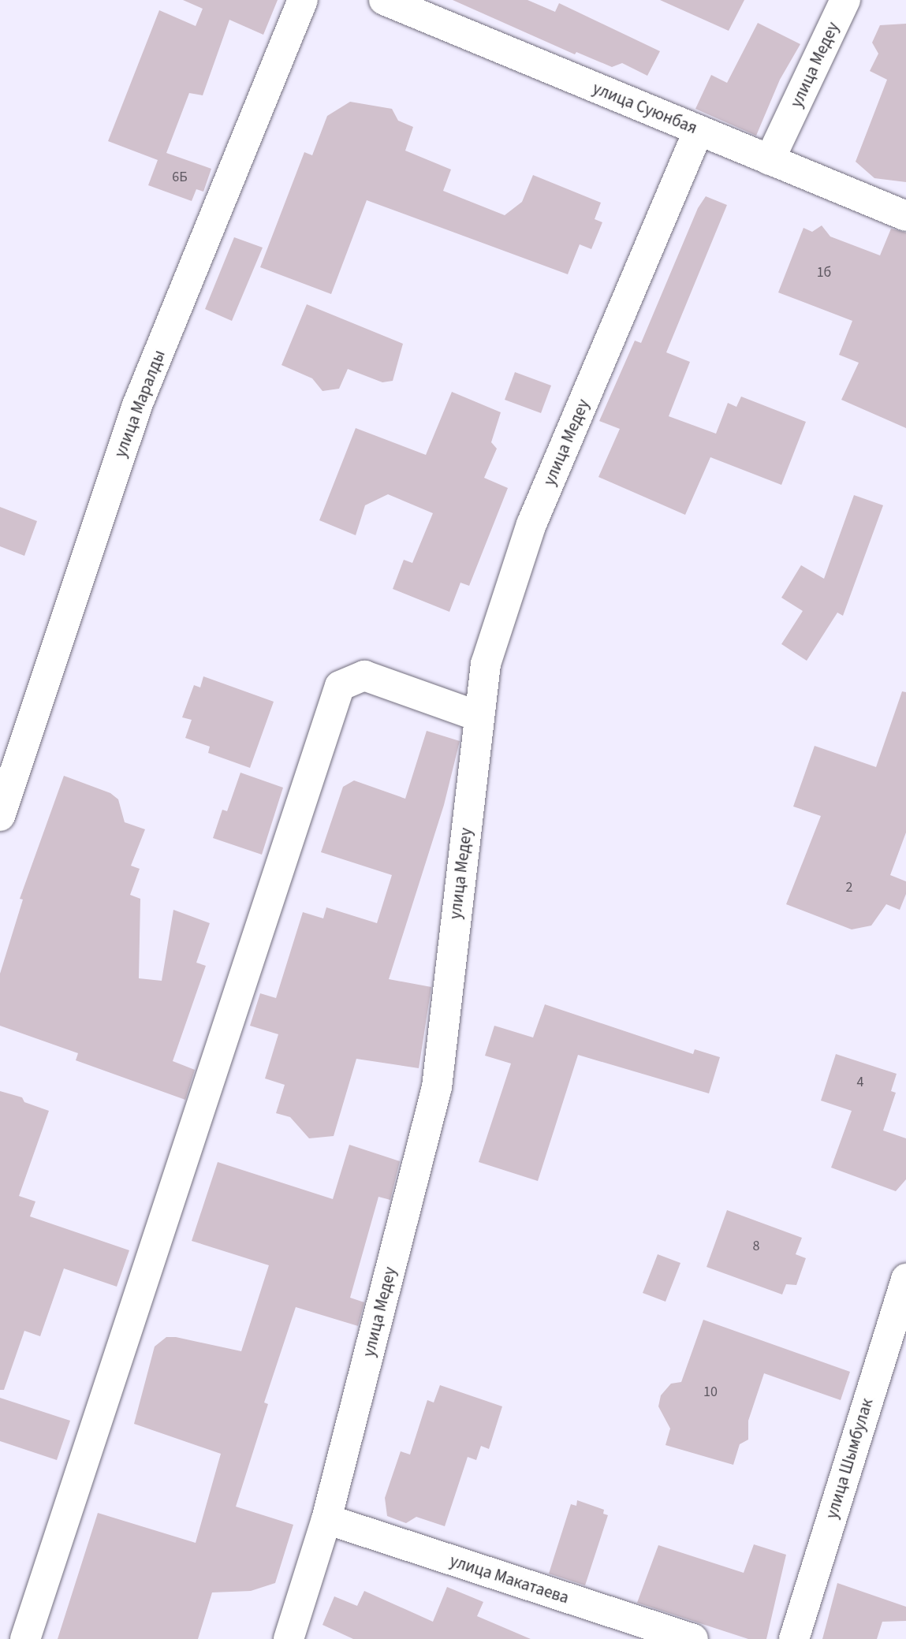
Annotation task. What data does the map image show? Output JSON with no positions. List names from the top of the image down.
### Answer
{
  "streets": {
    "street": [
      "улица Медеу",
      "улица Суюнбая",
      "улица Маралды",
      "улица Шымбулак",
      "улица Макатаева"
    ]
  },
  "crossings": [
    ["улица Медеу", "улица Суюнбая"],
    ["улица Медеу", "улица Макатаева"]
  ],
  "house_numbers": [
    "6Б",
    "1б",
    "2",
    "4",
    "8",
    "10"
  ]
}
